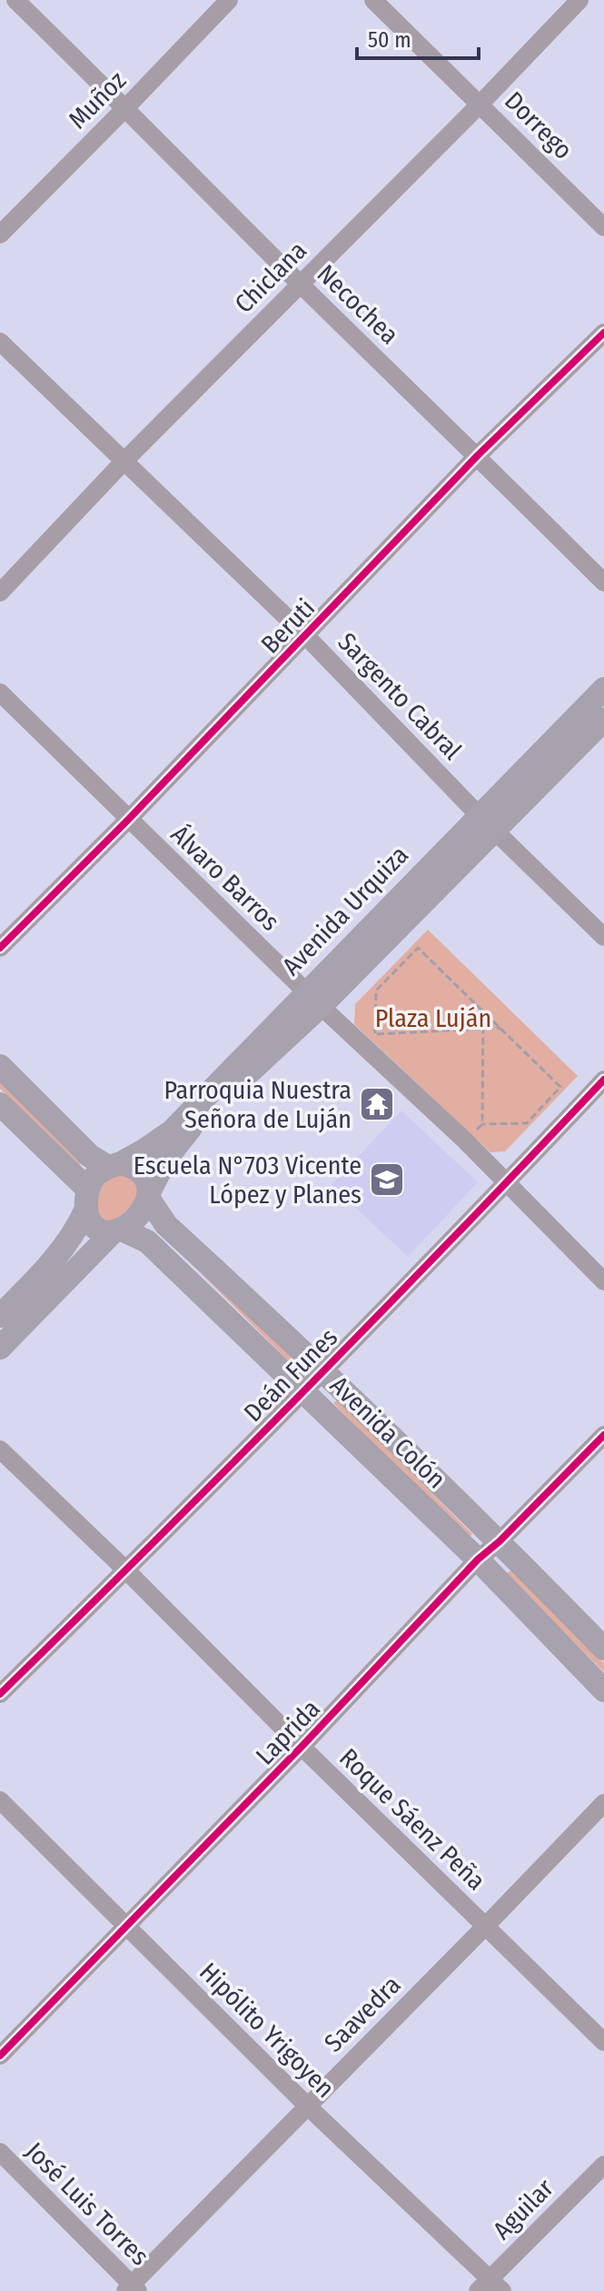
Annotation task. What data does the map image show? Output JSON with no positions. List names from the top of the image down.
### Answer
{
  "streets": {
    "main road": ["Avenida Urquiza", "Avenida Colón"],
    "street": [
      "Muñoz",
      "Dorrego",
      "Chiclana",
      "Necochea",
      "Beruti",
      "Sargento Cabral",
      "Álvaro Barros",
      "Deán Funes",
      "Laprida",
      "Roque Sáenz Peña",
      "Saavedra",
      "Hipólito Yrigoyen",
      "José Luis Torres",
      "Aguilar"
    ]
  },
  "crossings": [
    ["Muñoz", "Necochea"],
    ["Dorrego", "Chiclana"],
    ["Chiclana", "Necochea"],
    ["Chiclana", "Sargento Cabral"],
    ["Necochea", "Beruti"],
    ["Beruti", "Sargento Cabral"],
    ["Beruti", "Álvaro Barros"],
    ["Sargento Cabral", "Avenida Urquiza"],
    ["Álvaro Barros", "Avenida Urquiza"],
    ["Álvaro Barros", "Deán Funes"],
    ["Avenida Urquiza", "Avenida Colón"],
    ["Deán Funes", "Avenida Colón"],
    ["Deán Funes", "Roque Sáenz Peña"],
    ["Avenida Colón", "Laprida"],
    ["Laprida", "Roque Sáenz Peña"],
    ["Laprida", "Hipólito Yrigoyen"],
    ["Roque Sáenz Peña", "Saavedra"],
    ["Saavedra", "Hipólito Yrigoyen"],
    ["Saavedra", "José Luis Torres"],
    ["Hipólito Yrigoyen", "Aguilar"]
  ],
  "parks": ["Plaza Luján"],
  "places": {
    "temple": ["Parroquia Nuestra Señora de Luján"],
    "school or university": ["Escuela N°703 Vicente López y Planes"]
  },
  "scale_bar": "50 m"
}
